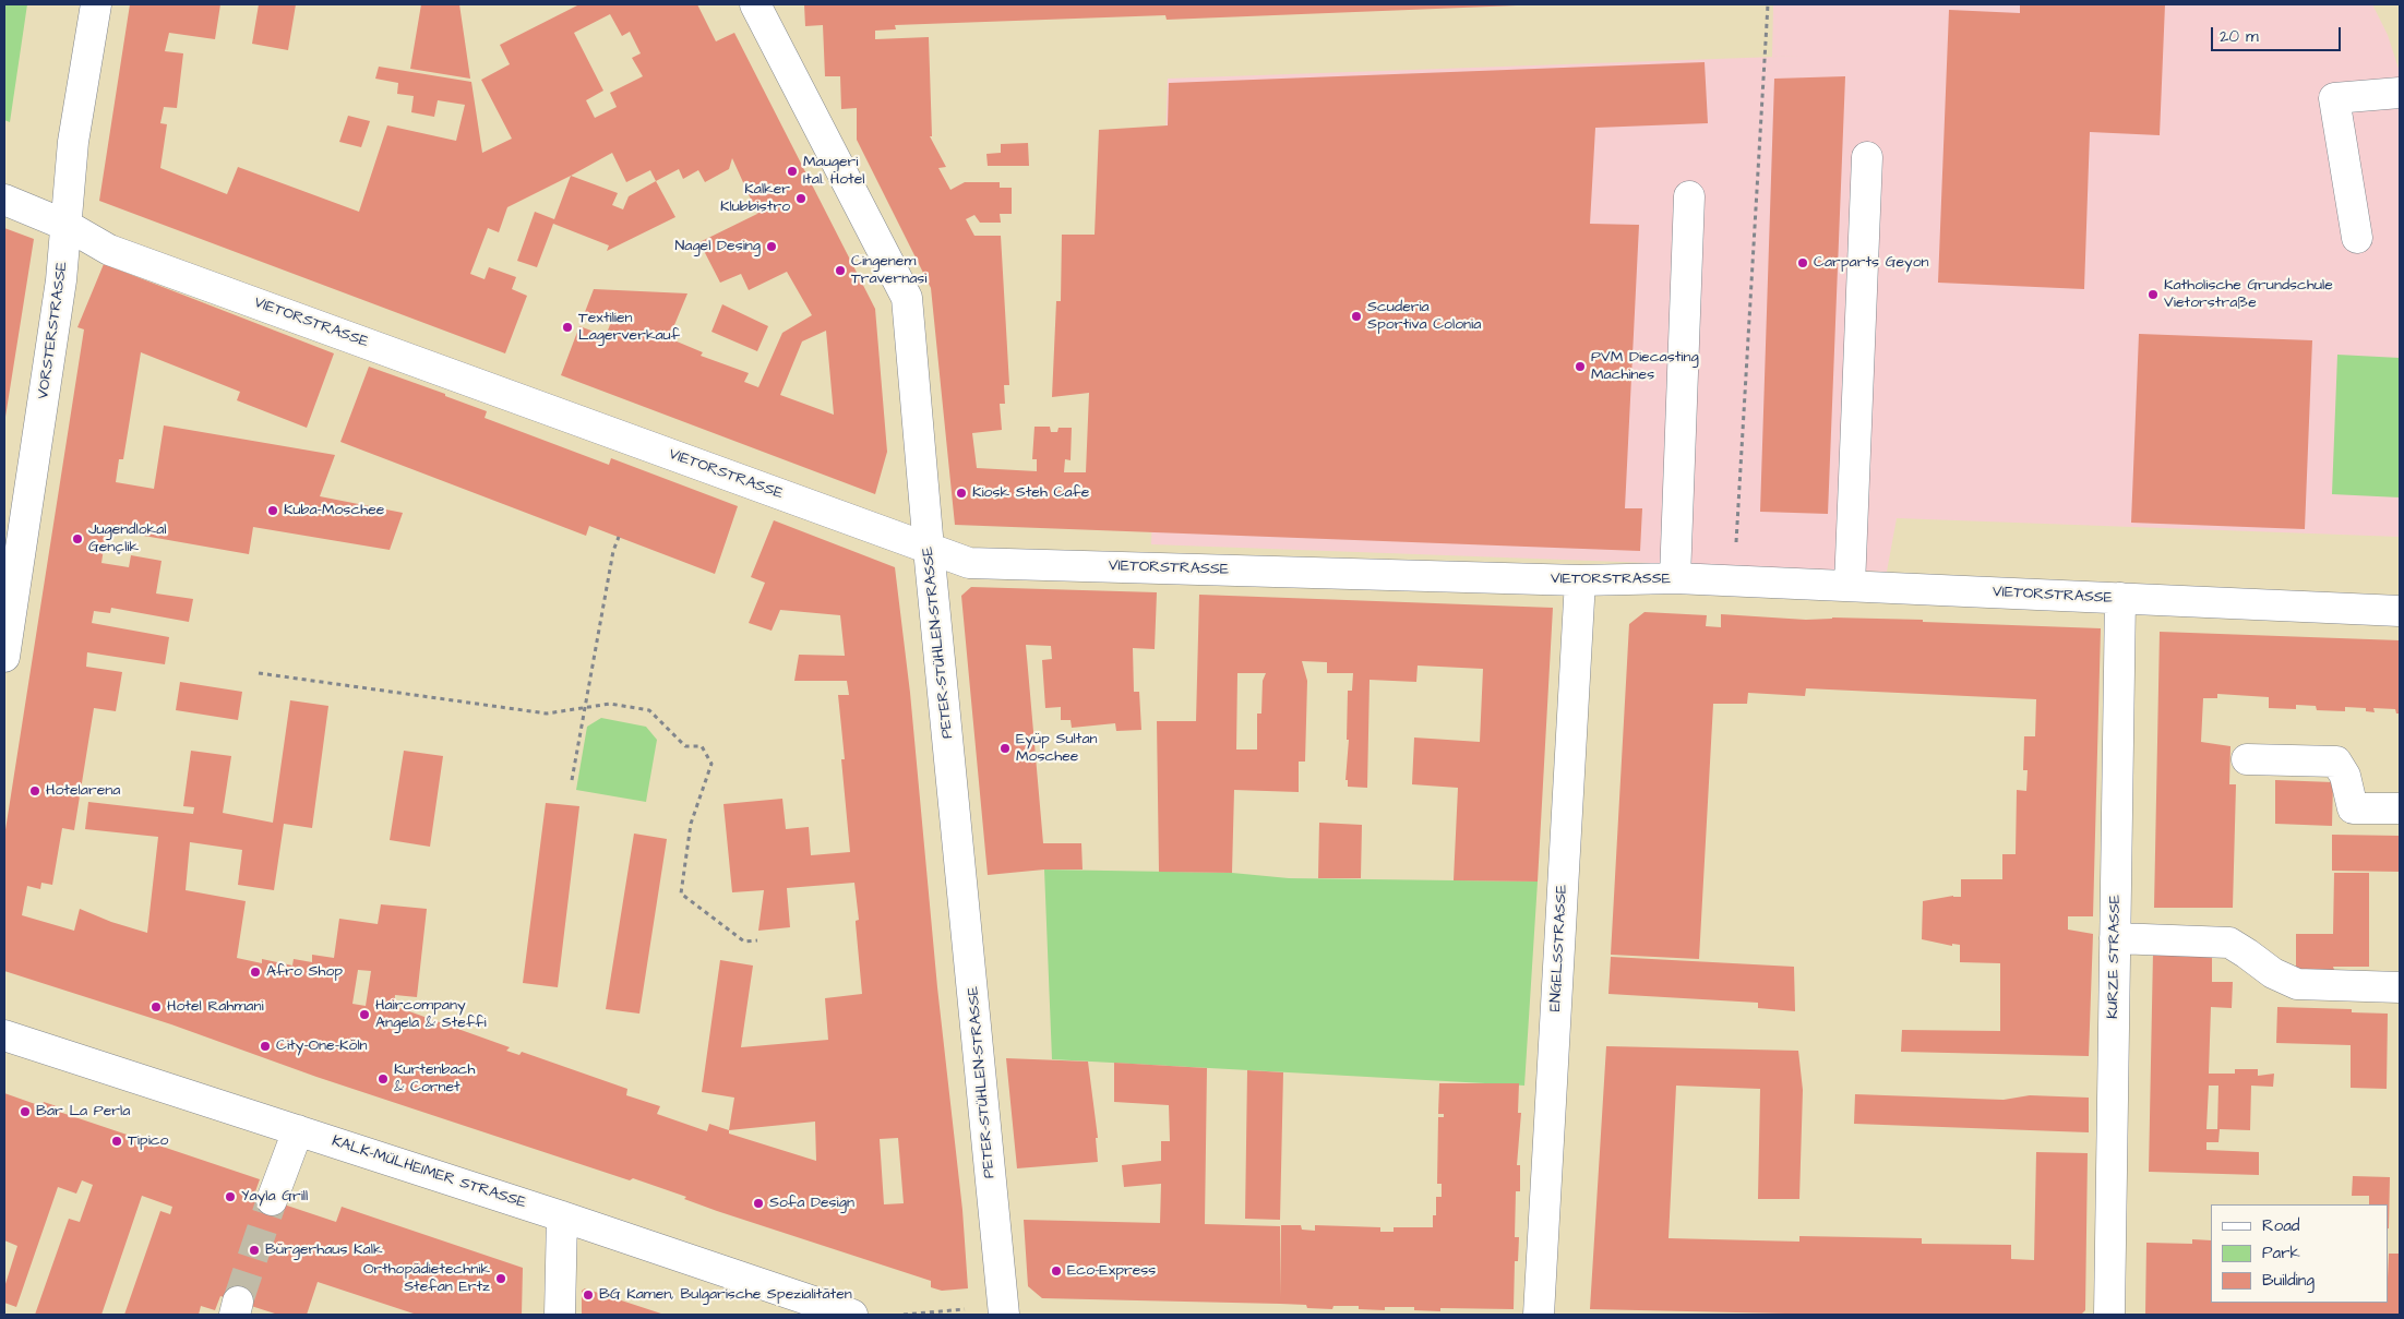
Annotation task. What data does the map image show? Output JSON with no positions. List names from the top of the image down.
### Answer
{
  "streets": {
    "street": [
      "VIETORSTRASSE",
      "VORSTERSTRASSE",
      "PETER-STÜHLEN-STRASSE",
      "ENGELSSTRASSE",
      "KURZE STRASSE",
      "KALK-MÜLHEIMER STRASSE"
    ]
  },
  "crossings": [
    ["VIETORSTRASSE", "VORSTERSTRASSE"],
    ["VIETORSTRASSE", "PETER-STÜHLEN-STRASSE"],
    ["VIETORSTRASSE", "ENGELSSTRASSE"],
    ["VIETORSTRASSE", "KURZE STRASSE"]
  ],
  "places": [
    "Maugeri Ital. Hotel",
    "Kalker Klubbistro",
    "Nagel Desing",
    "Carparts Geyon",
    "Cingenem Travernasi",
    "Katholische Grundschule Vietorstraße",
    "Scuderia Sportiva Colonia",
    "Textilien Lagerverkauf",
    "PVM Diecasting Machines",
    "Kiosk Steh Cafe",
    "Kuba-Moschee",
    "Jugendlokal Gençlik",
    "Eyüp Sultan Moschee",
    "Hotelarena",
    "Afro Shop",
    "Hotel Rahmani",
    "Haircompany Angela & Steffi",
    "City-One-Köln",
    "Kurtenbach & Cornet",
    "Bar La Perla",
    "Tipico",
    "Yayla Grill",
    "Sofa Design",
    "Bürgerhaus Kalk",
    "Eco-Express",
    "Orthopädietechnik Stefan Ertz",
    "BG Kamen, Bulgarische Spezialitäten"
  ],
  "legend": ["Road", "Park", "Building"],
  "scale_bar": "20 m"
}
